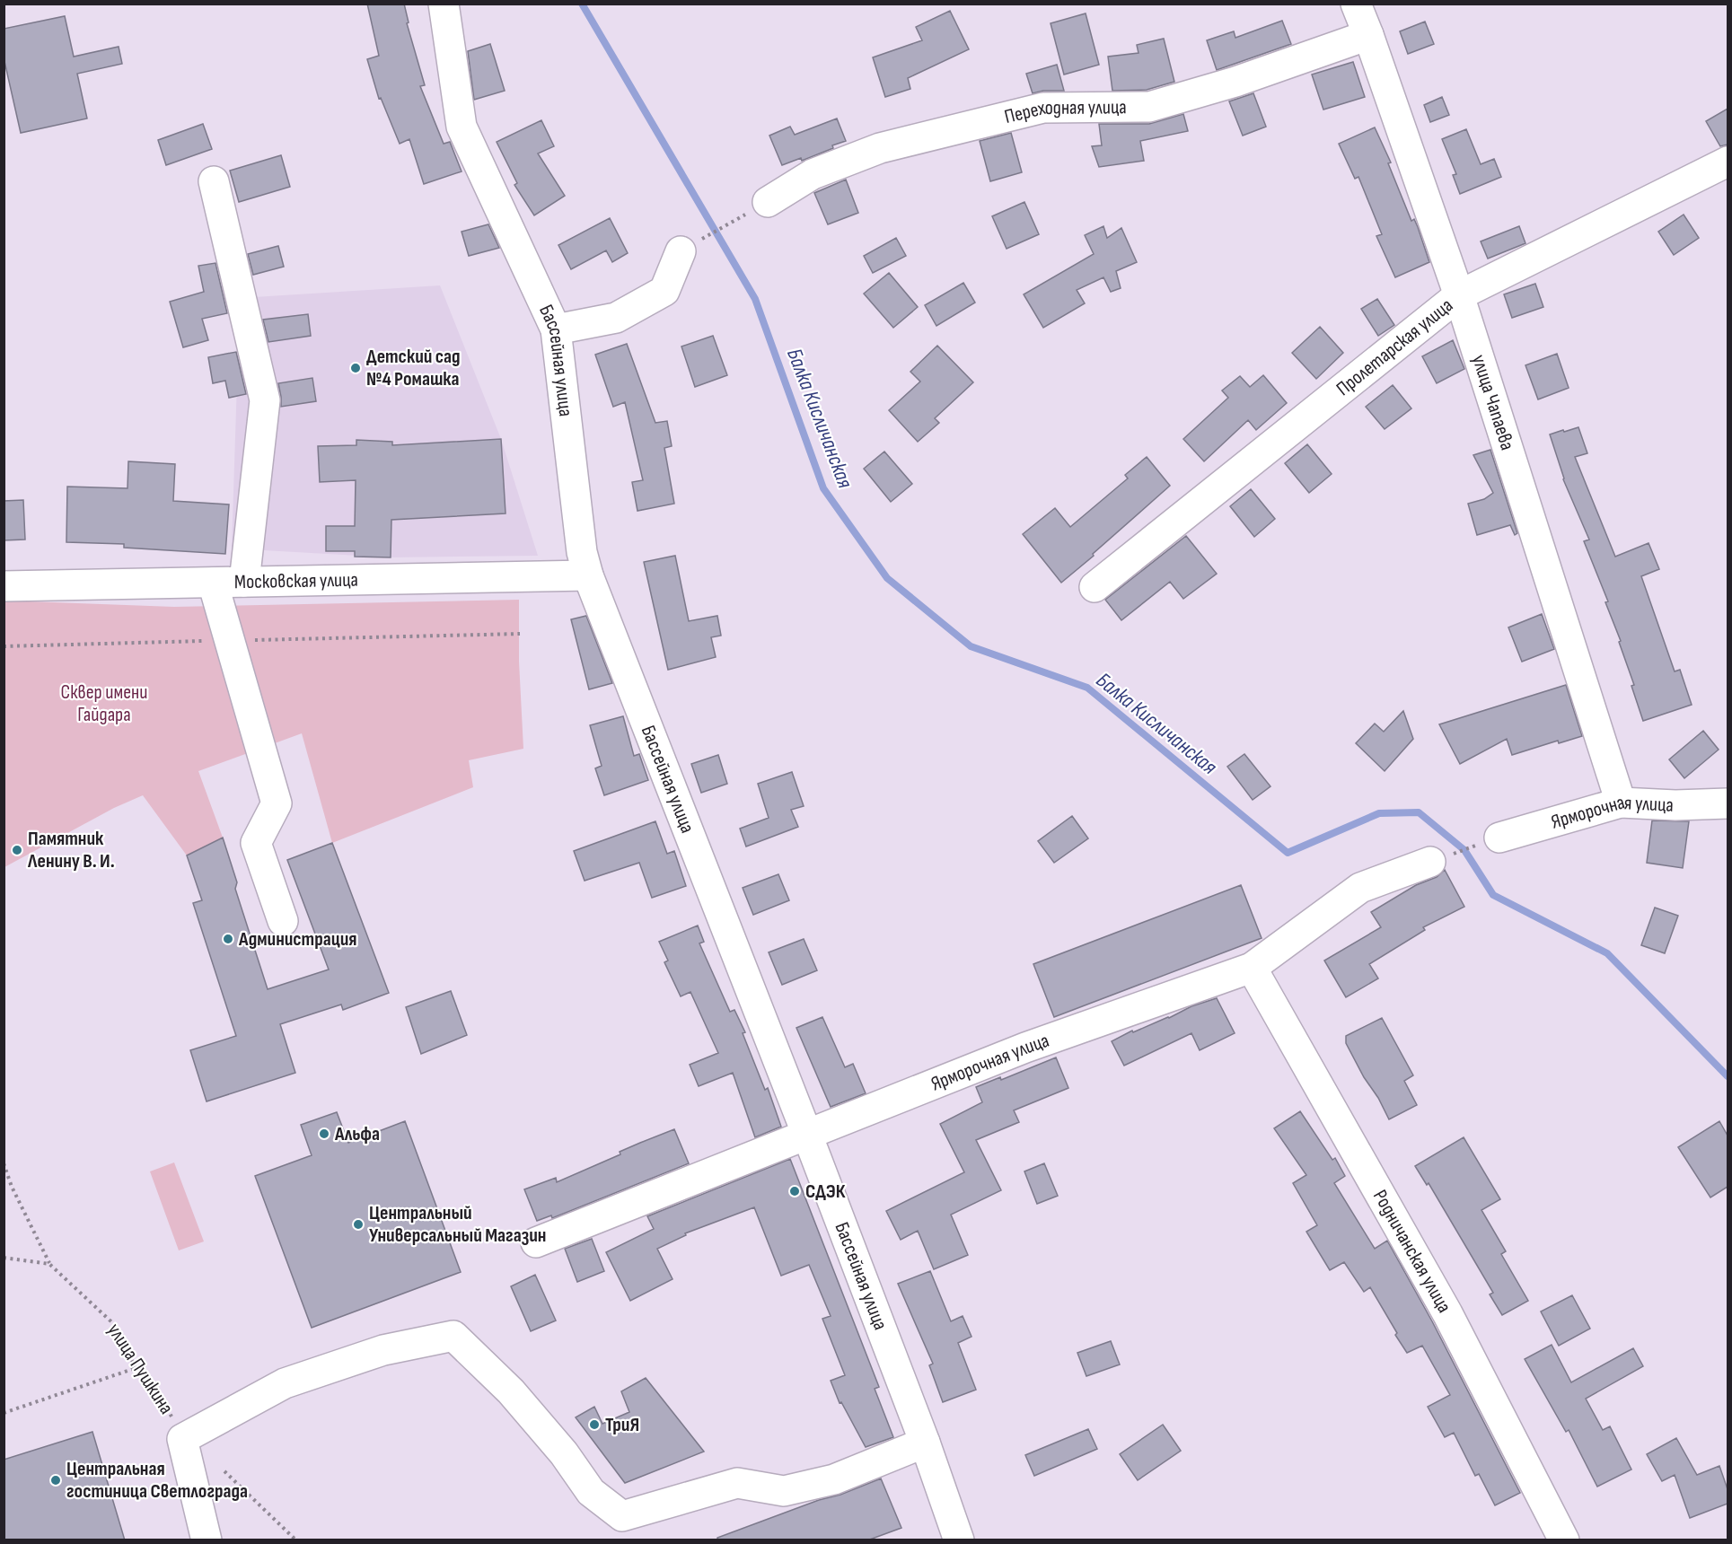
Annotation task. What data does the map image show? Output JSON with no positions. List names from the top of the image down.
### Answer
{
  "streets": {
    "street": [
      "Переходная улица",
      "Пролетарская улица",
      "Бассейная улица",
      "улица Чапаева",
      "Московская улица",
      "Ярморочная улица",
      "Родничанская улица",
      "улица Пушкина"
    ]
  },
  "crossings": [
    ["Переходная улица", "улица Чапаева"],
    ["Пролетарская улица", "улица Чапаева"],
    ["Бассейная улица", "Московская улица"],
    ["Бассейная улица", "Ярморочная улица"],
    ["улица Чапаева", "Ярморочная улица"],
    ["Ярморочная улица", "Родничанская улица"]
  ],
  "water": ["Балка Кисличанская"],
  "parks": ["Сквер имени Гайдара"],
  "places": [
    "Детский сад №4 Ромашка",
    "Памятник Ленину В. И.",
    "Администрация",
    "Альфа",
    "СДЭК",
    "Центральный Универсальный Магазин",
    "ТриЯ",
    "Центральная гостиница Светлограда"
  ]
}
